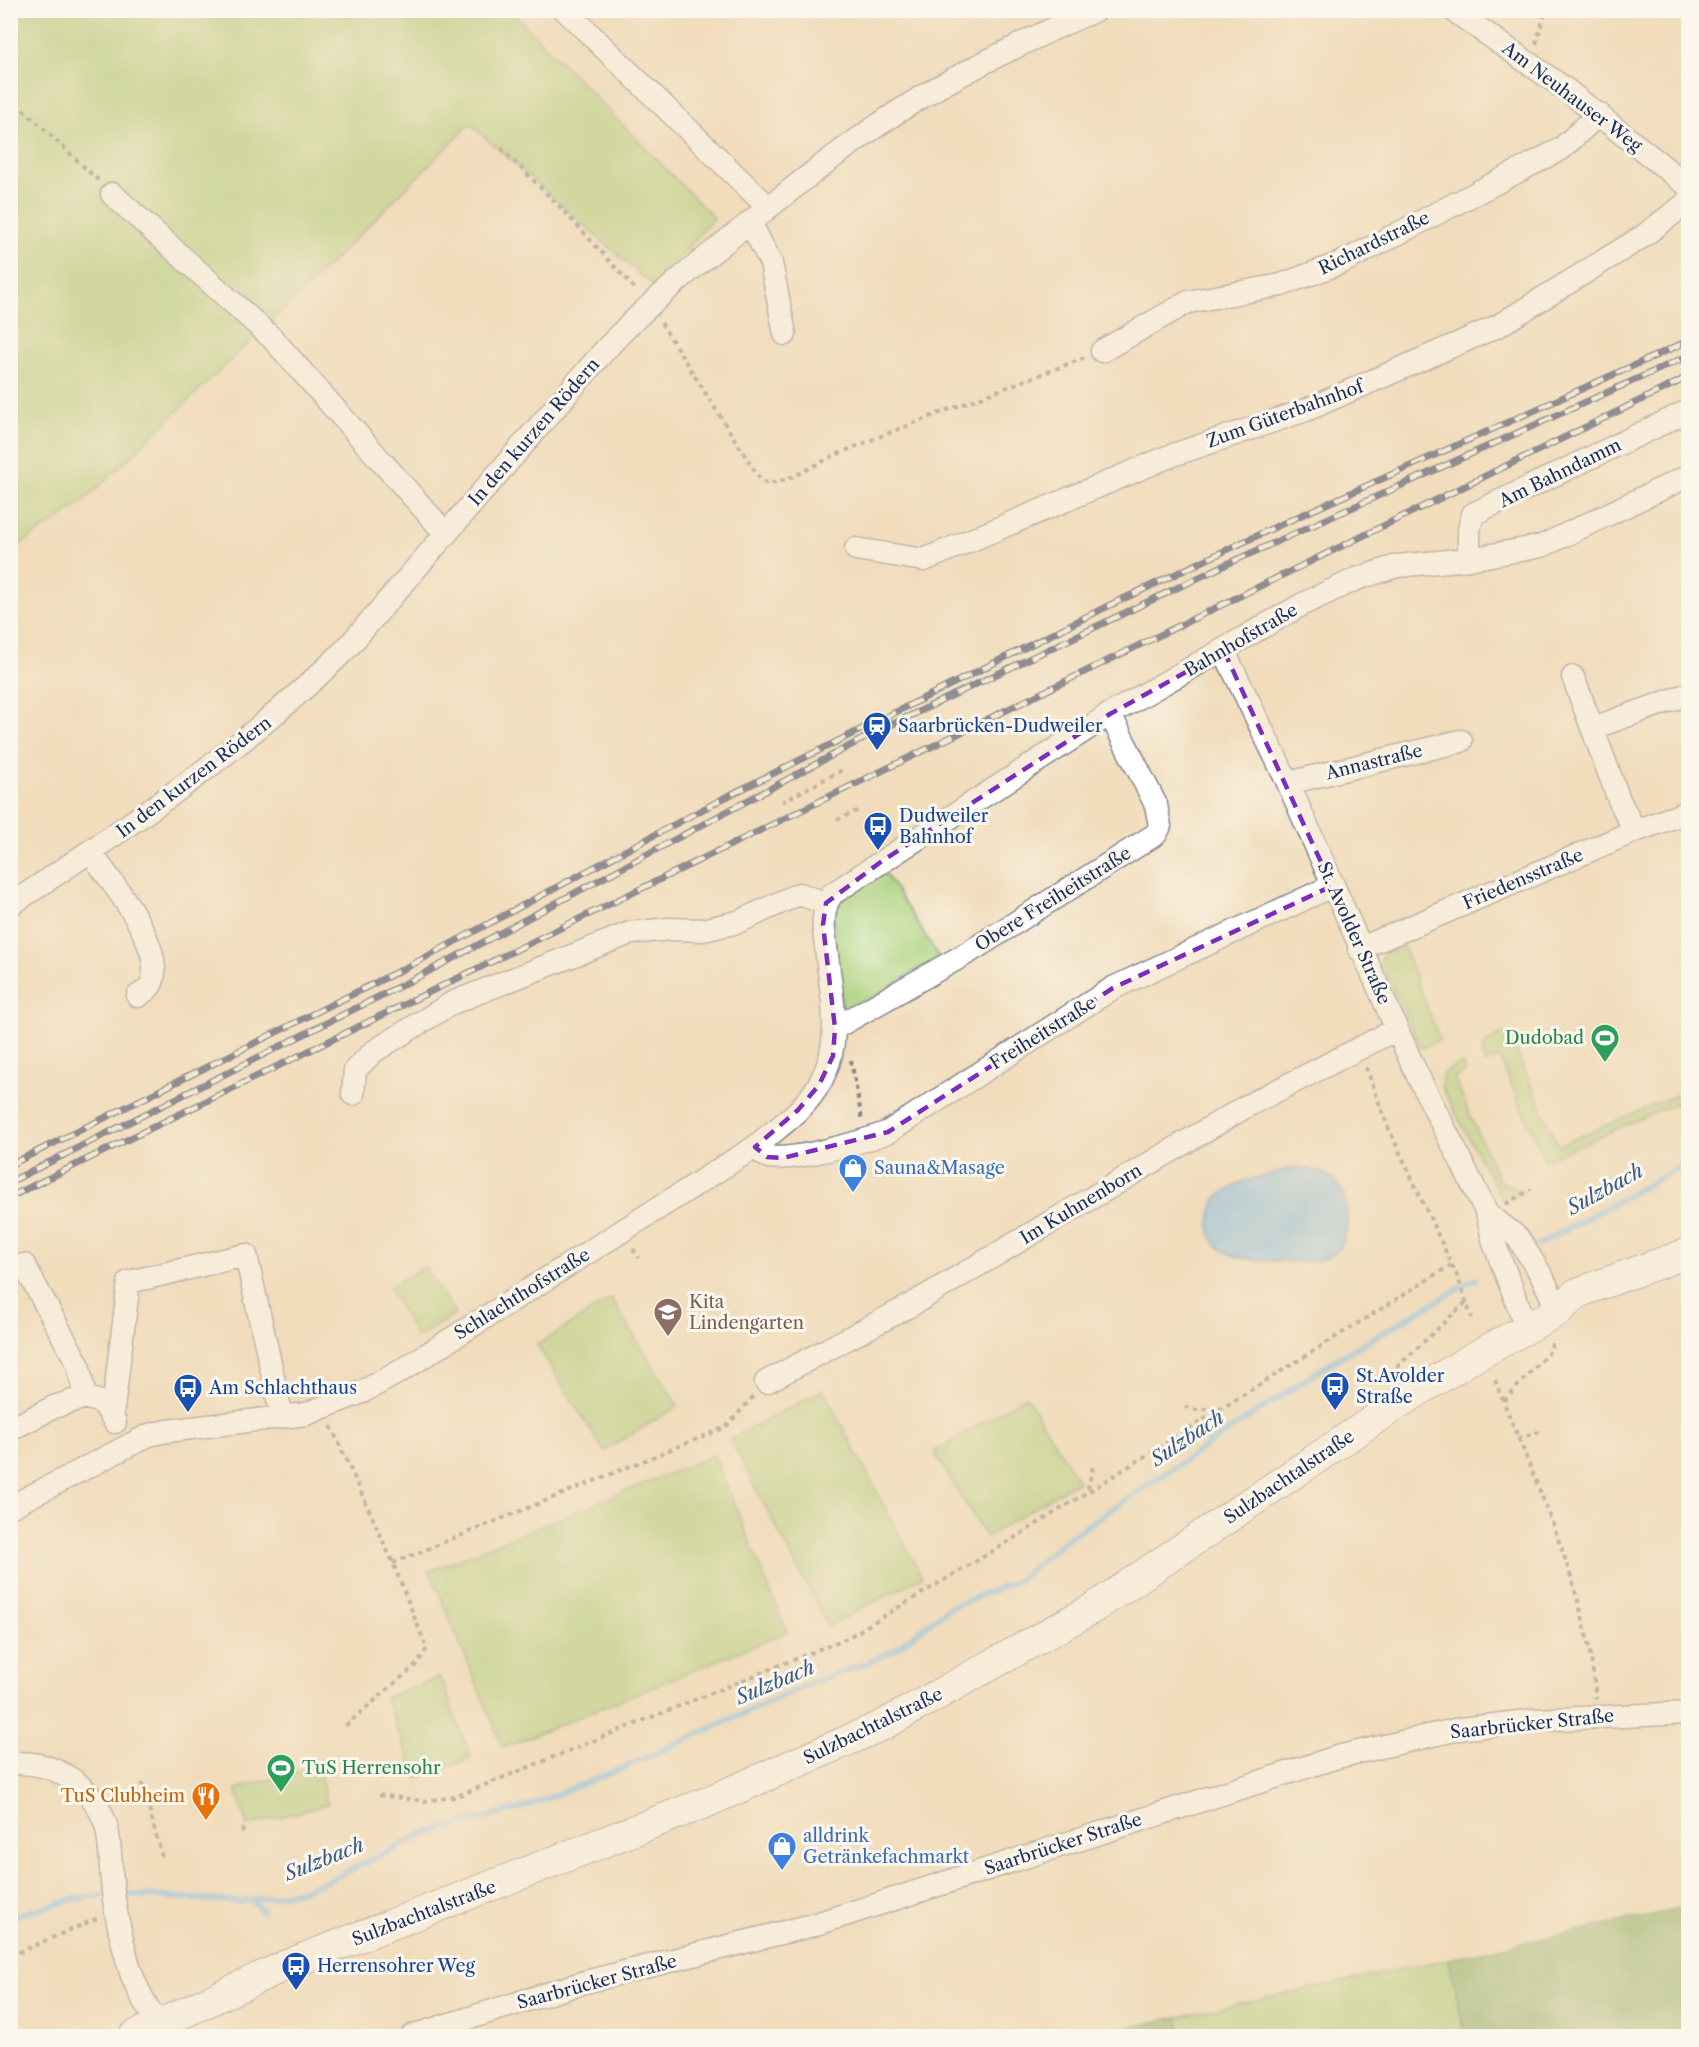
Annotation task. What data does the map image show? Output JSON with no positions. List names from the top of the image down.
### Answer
{
  "streets": {
    "main road": ["Sulzbachtalstraße"],
    "street": [
      "Am Neuhauser Weg",
      "Richardstraße",
      "Zum Güterbahnhof",
      "In den kurzen Rödern",
      "Am Bahndamm",
      "Bahnhofstraße",
      "Annastraße",
      "Friedensstraße",
      "Obere Freiheitstraße",
      "St. Avolder Straße",
      "Freiheitstraße",
      "Im Kuhnenborn",
      "Schlachthofstraße",
      "Saarbrücker Straße"
    ]
  },
  "crossings": [
    ["Am Neuhauser Weg", "Richardstraße"],
    ["Am Bahndamm", "Bahnhofstraße"],
    ["Bahnhofstraße", "Obere Freiheitstraße"],
    ["Bahnhofstraße", "St. Avolder Straße"],
    ["Bahnhofstraße", "Schlachthofstraße"],
    ["Annastraße", "St. Avolder Straße"],
    ["Friedensstraße", "St. Avolder Straße"],
    ["Obere Freiheitstraße", "Schlachthofstraße"],
    ["St. Avolder Straße", "Freiheitstraße"],
    ["St. Avolder Straße", "Im Kuhnenborn"],
    ["St. Avolder Straße", "Sulzbachtalstraße"],
    ["Freiheitstraße", "Schlachthofstraße"]
  ],
  "water": ["Sulzbach"],
  "places": {
    "station": ["Saarbrücken-Dudweiler"],
    "bus stop": [
      "Dudweiler Bahnhof",
      "St.Avolder Straße",
      "Am Schlachthaus",
      "Herrensohrer Weg"
    ],
    "sports": ["Dudobad", "TuS Herrensohr"],
    "shop": ["Sauna&Masage", "alldrink Getränkefachmarkt"],
    "school or university": ["Kita Lindengarten"],
    "restaurant": ["TuS Clubheim"]
  }
}
